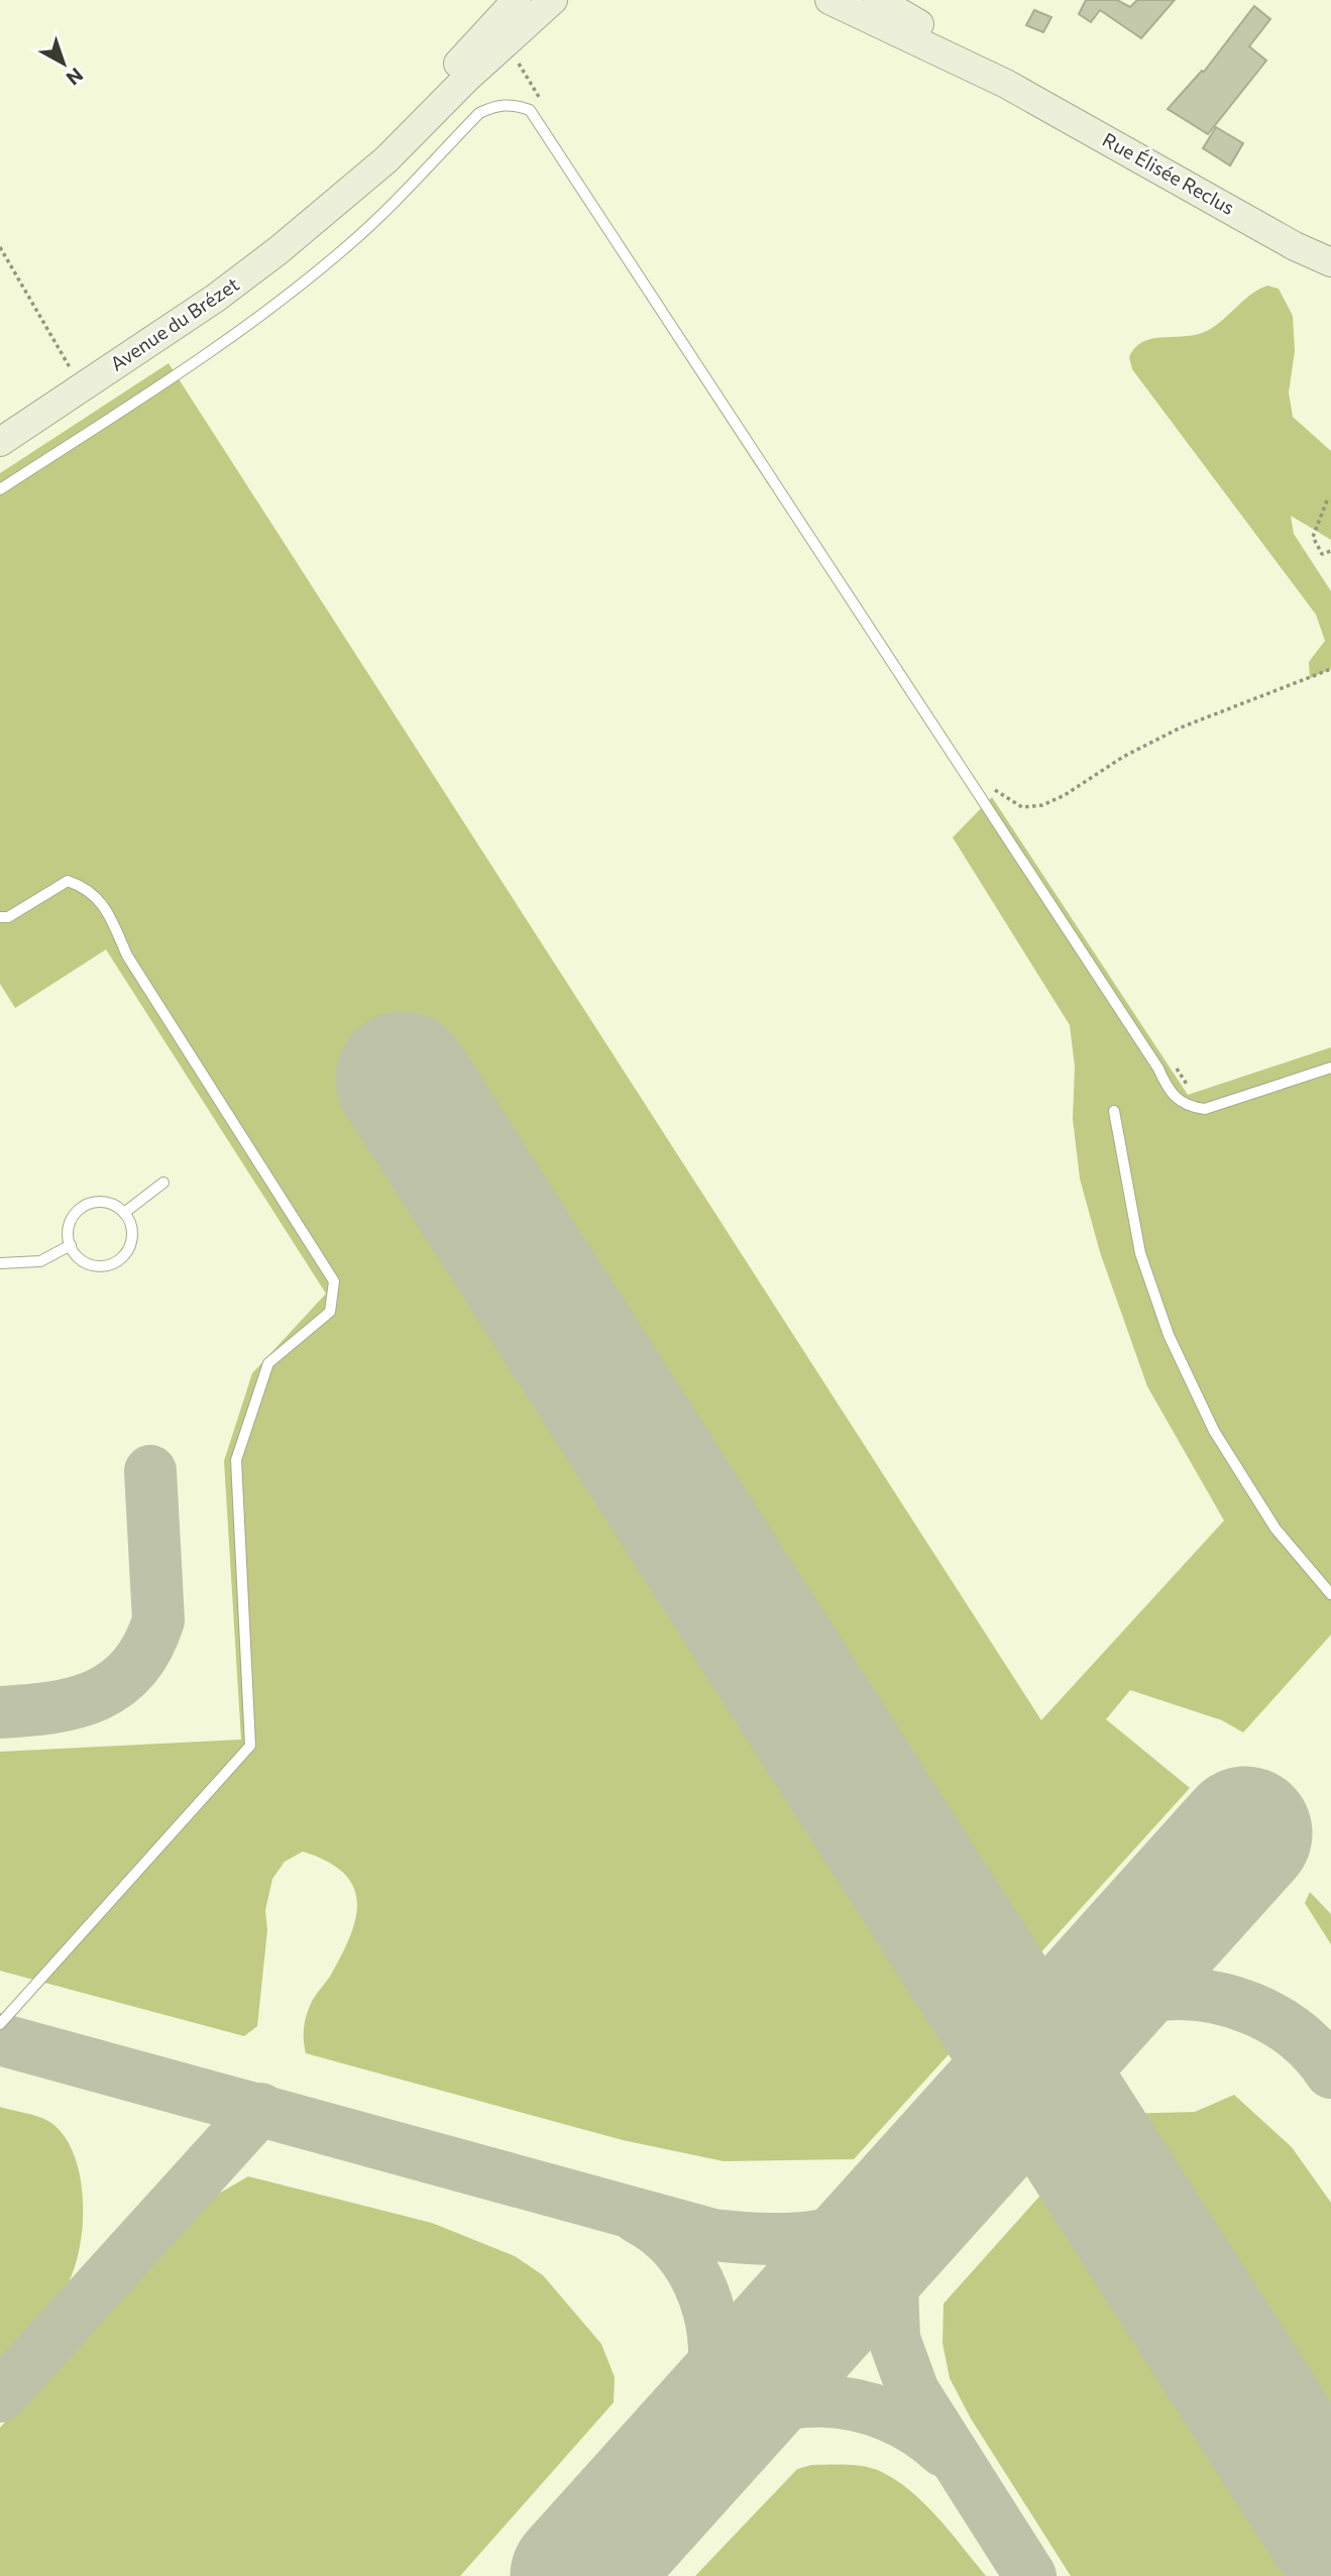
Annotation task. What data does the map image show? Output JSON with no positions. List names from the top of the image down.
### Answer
{
  "streets": {
    "main road": ["Rue Élisée Reclus", "Avenue du Brézet"]
  },
  "north": "bottom right"
}
